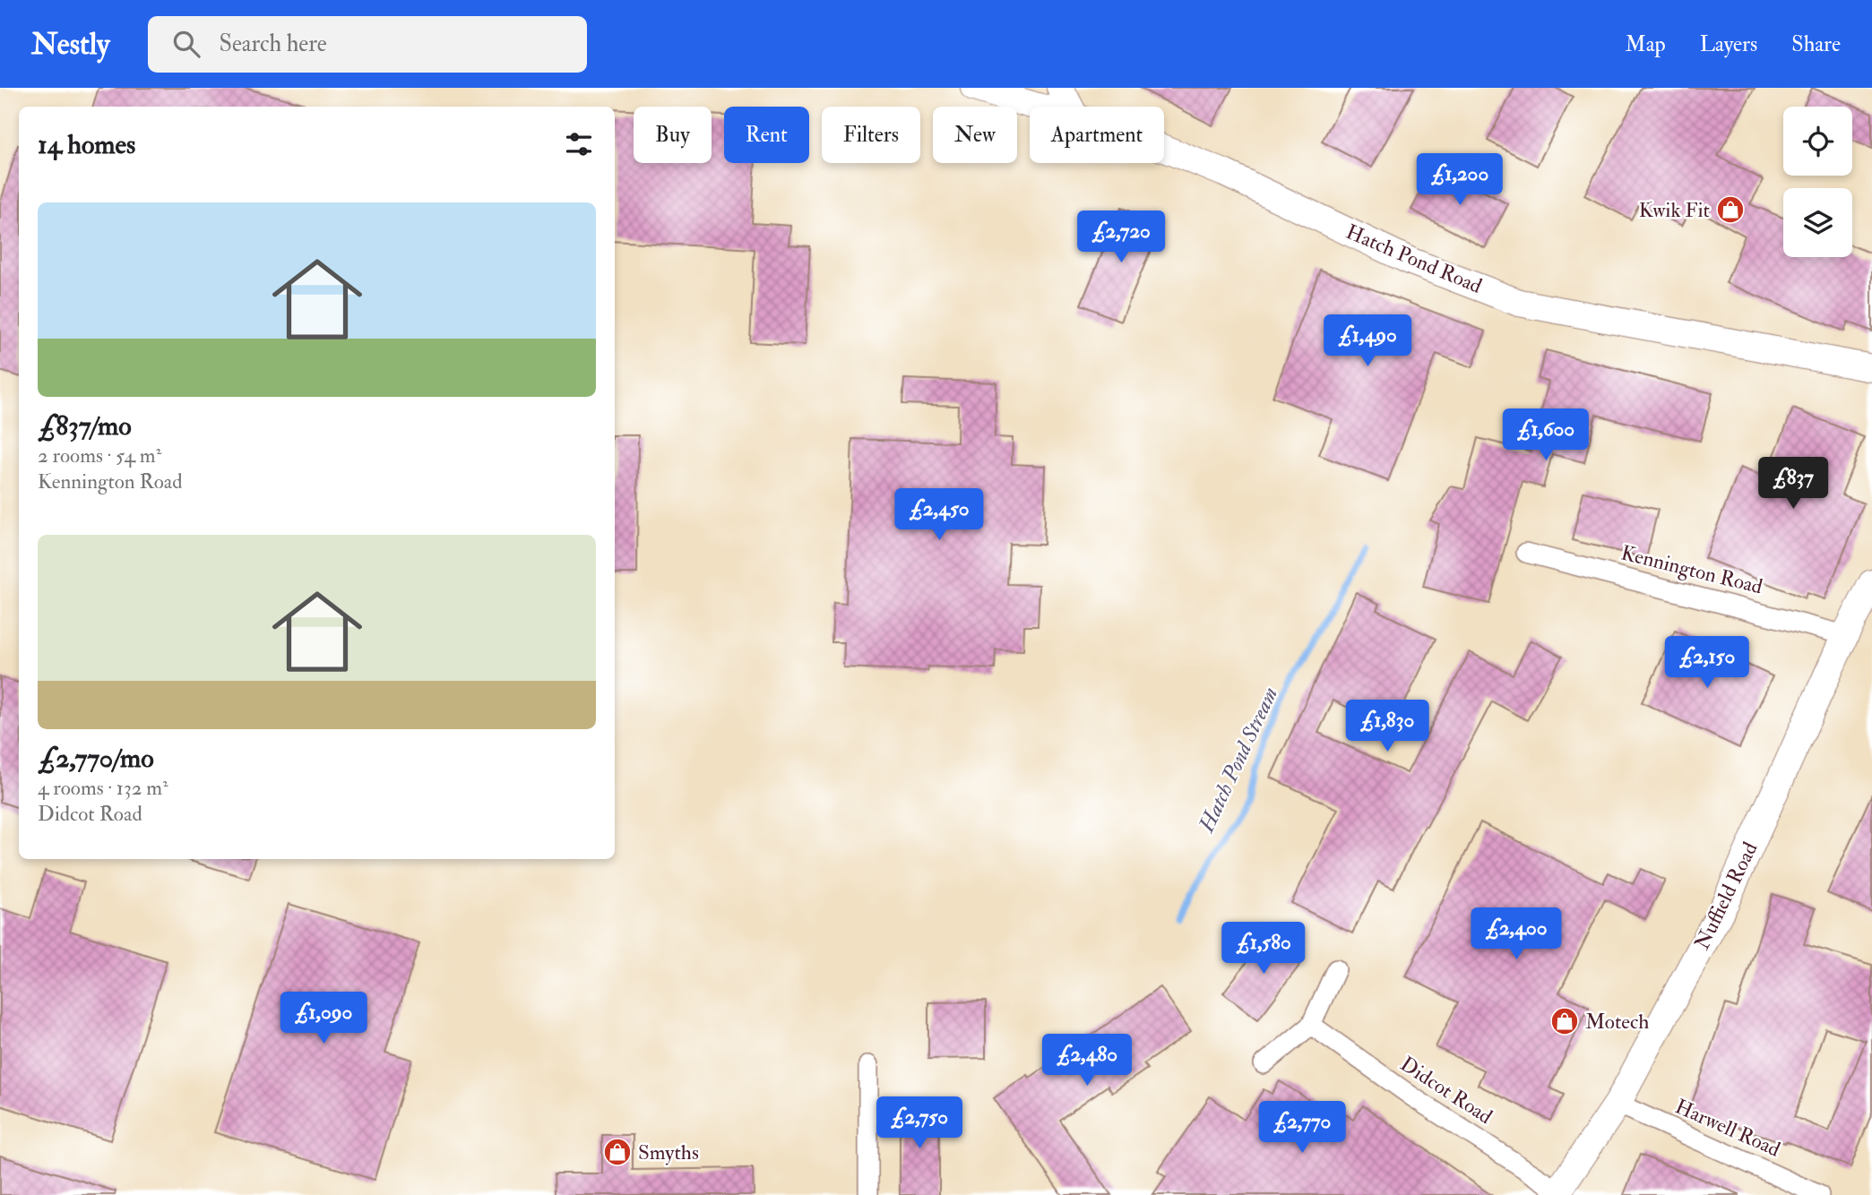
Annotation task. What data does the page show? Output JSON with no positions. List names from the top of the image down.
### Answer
{
  "streets": {
    "street": [
      "Hatch Pond Road",
      "Kennington Road",
      "Nuffield Road",
      "Didcot Road",
      "Harwell Road"
    ]
  },
  "crossings": [
    ["Kennington Road", "Nuffield Road"],
    ["Nuffield Road", "Didcot Road"],
    ["Nuffield Road", "Harwell Road"]
  ],
  "water": ["Hatch Pond Stream"],
  "places": {
    "shop": ["Kwik Fit", "Motech", "Smyths"]
  },
  "page": {
    "header": "Nestly",
    "search": "Search here",
    "nav": ["Map", "Layers", "Share"],
    "chip": [
      "Buy",
      "Rent",
      "Filters",
      "New",
      "Apartment"
    ],
    "heading": "14 homes",
    "price": [
      "£1,200",
      "£2,720",
      "£1,490",
      "£1,600",
      "£837",
      "£2,450",
      "£2,150",
      "£1,830",
      "£2,400",
      "£1,580",
      "£1,090",
      "£2,480",
      "£2,750",
      "£2,770"
    ],
    "list": [
      {
        "name": "£837/mo",
        "note": "2 rooms · 54 m² · Kennington Road"
      },
      {
        "name": "£2,770/mo",
        "note": "4 rooms · 132 m² · Didcot Road"
      }
    ]
  }
}
